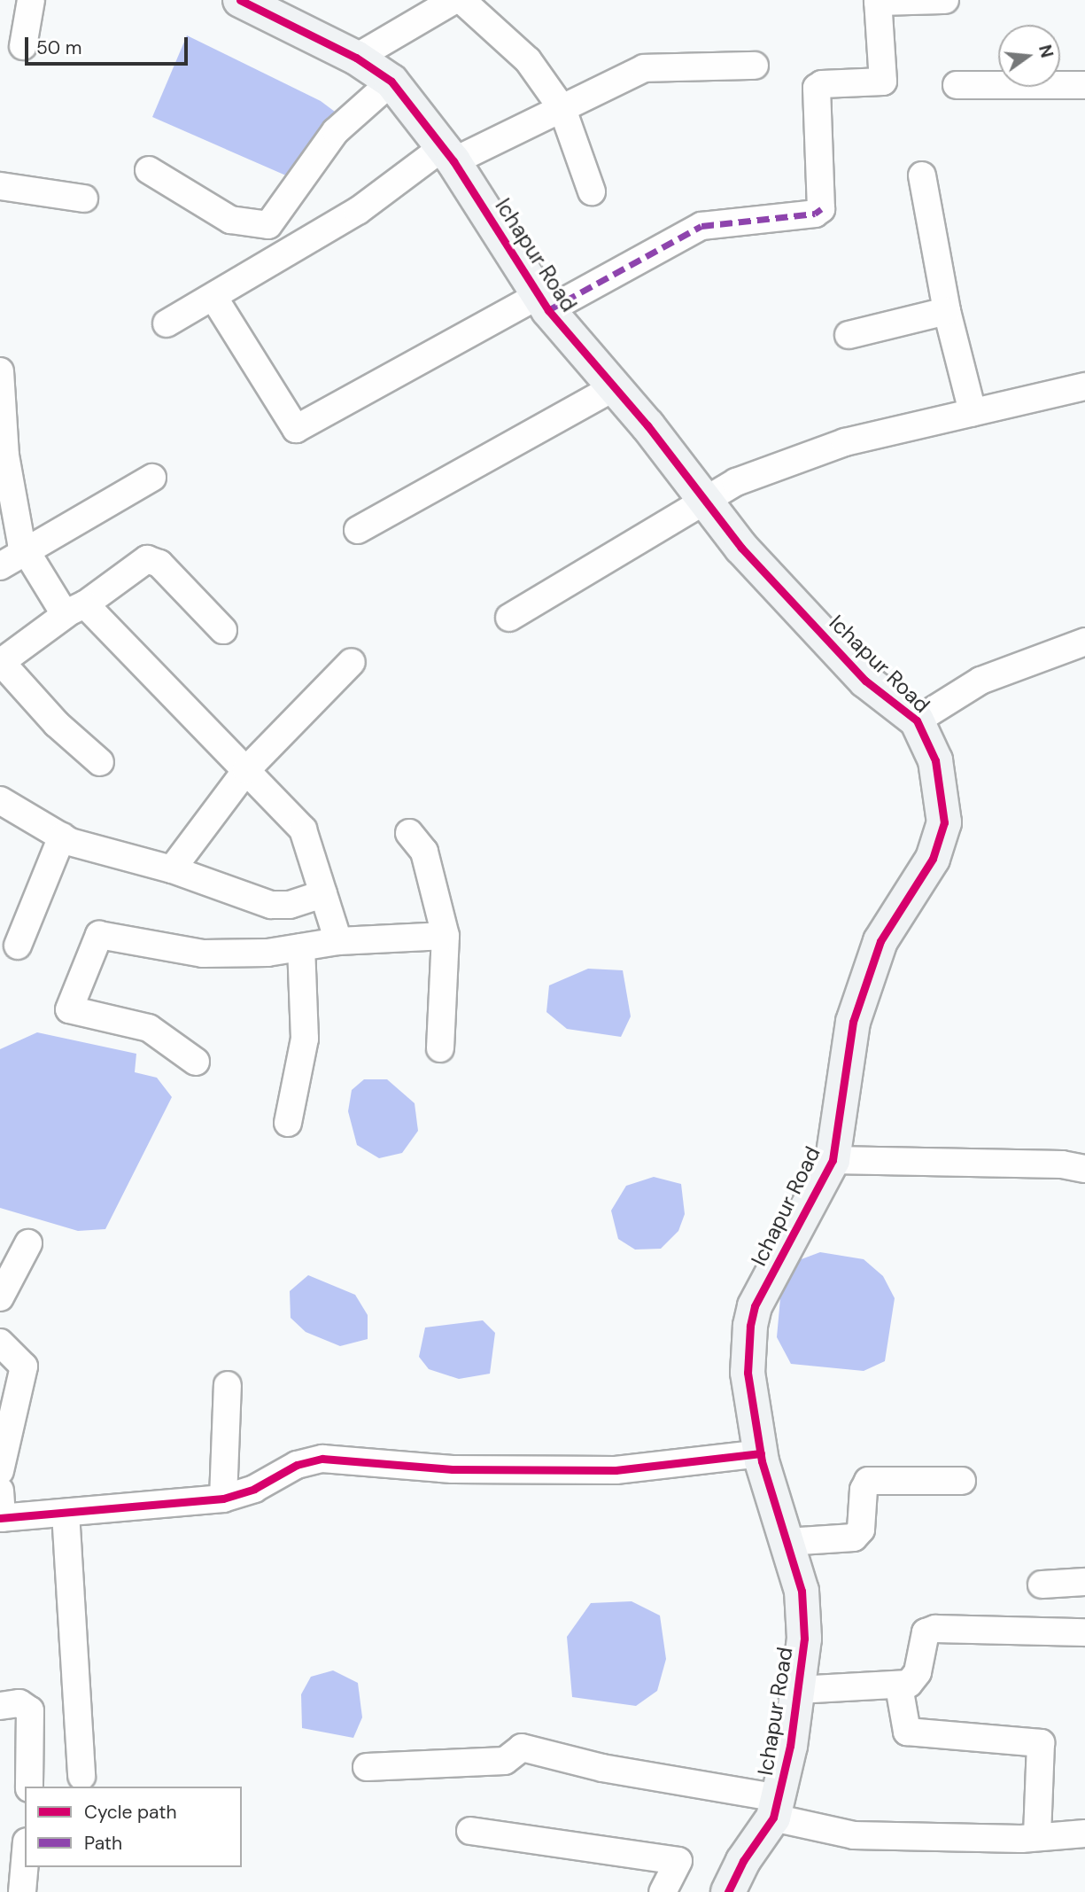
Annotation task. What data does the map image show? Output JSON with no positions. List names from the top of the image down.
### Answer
{
  "streets": {
    "street": ["Ichapur Road"]
  },
  "legend": ["Cycle path", "Path"],
  "scale_bar": "50 m",
  "north": "right"
}
